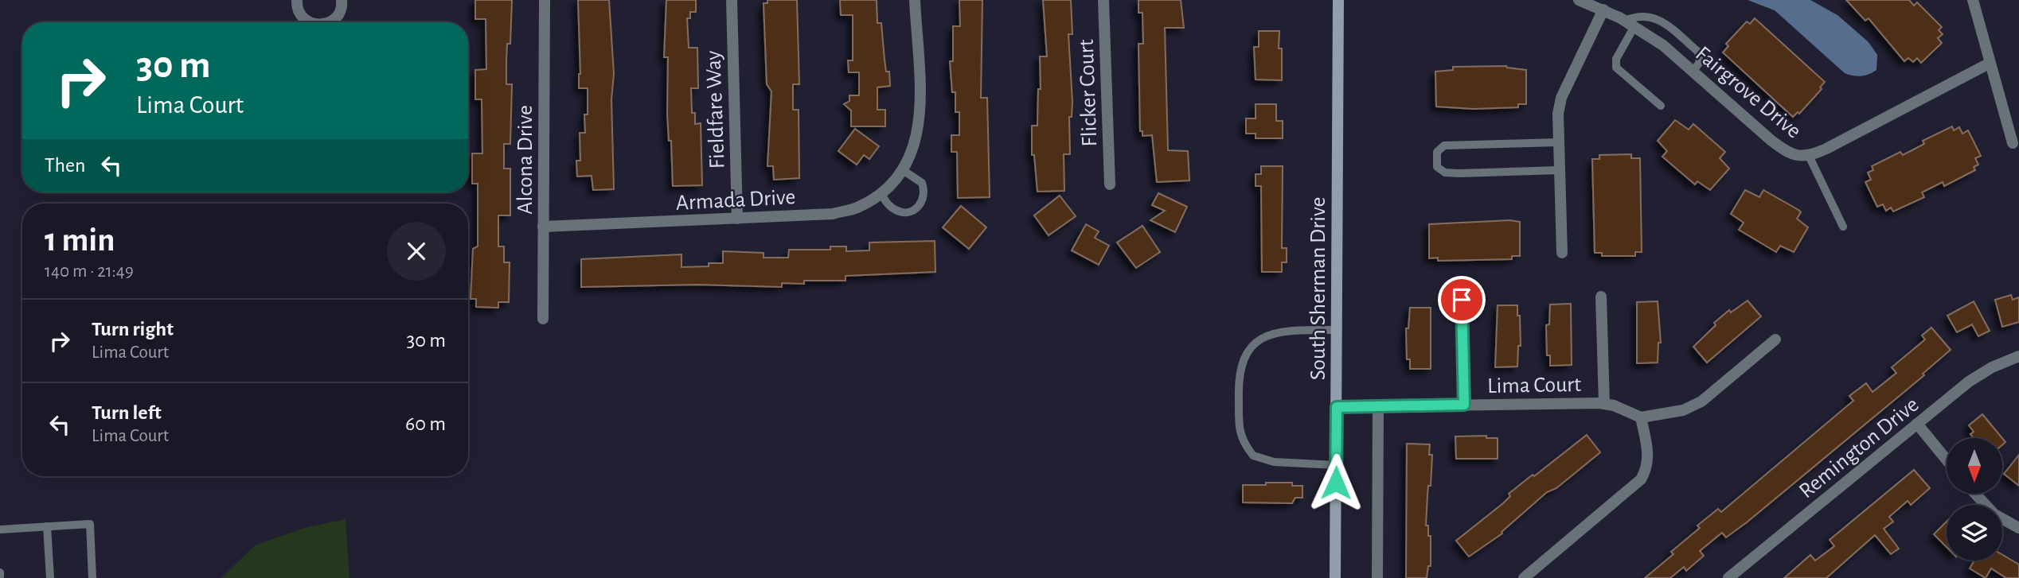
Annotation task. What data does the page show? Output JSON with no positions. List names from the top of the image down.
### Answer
{
  "streets": {
    "street": [
      "Fairgrove Drive",
      "Flicker Court",
      "Fieldfare Way",
      "Alcona Drive",
      "Armada Drive",
      "South Sherman Drive",
      "Lima Court",
      "Remington Drive"
    ]
  },
  "crossings": [
    ["Fieldfare Way", "Armada Drive"],
    ["Alcona Drive", "Armada Drive"],
    ["South Sherman Drive", "Lima Court"]
  ],
  "north": "bottom",
  "page": {
    "turn": ["30 m", "Lima Court"],
    "then": "Then",
    "heading": ["1 min", "140 m · 21:49"],
    "list": [
      {
        "name": "Turn right",
        "note": "Lima Court",
        "value": "30 m"
      },
      {
        "name": "Turn left",
        "note": "Lima Court",
        "value": "60 m"
      }
    ]
  }
}
